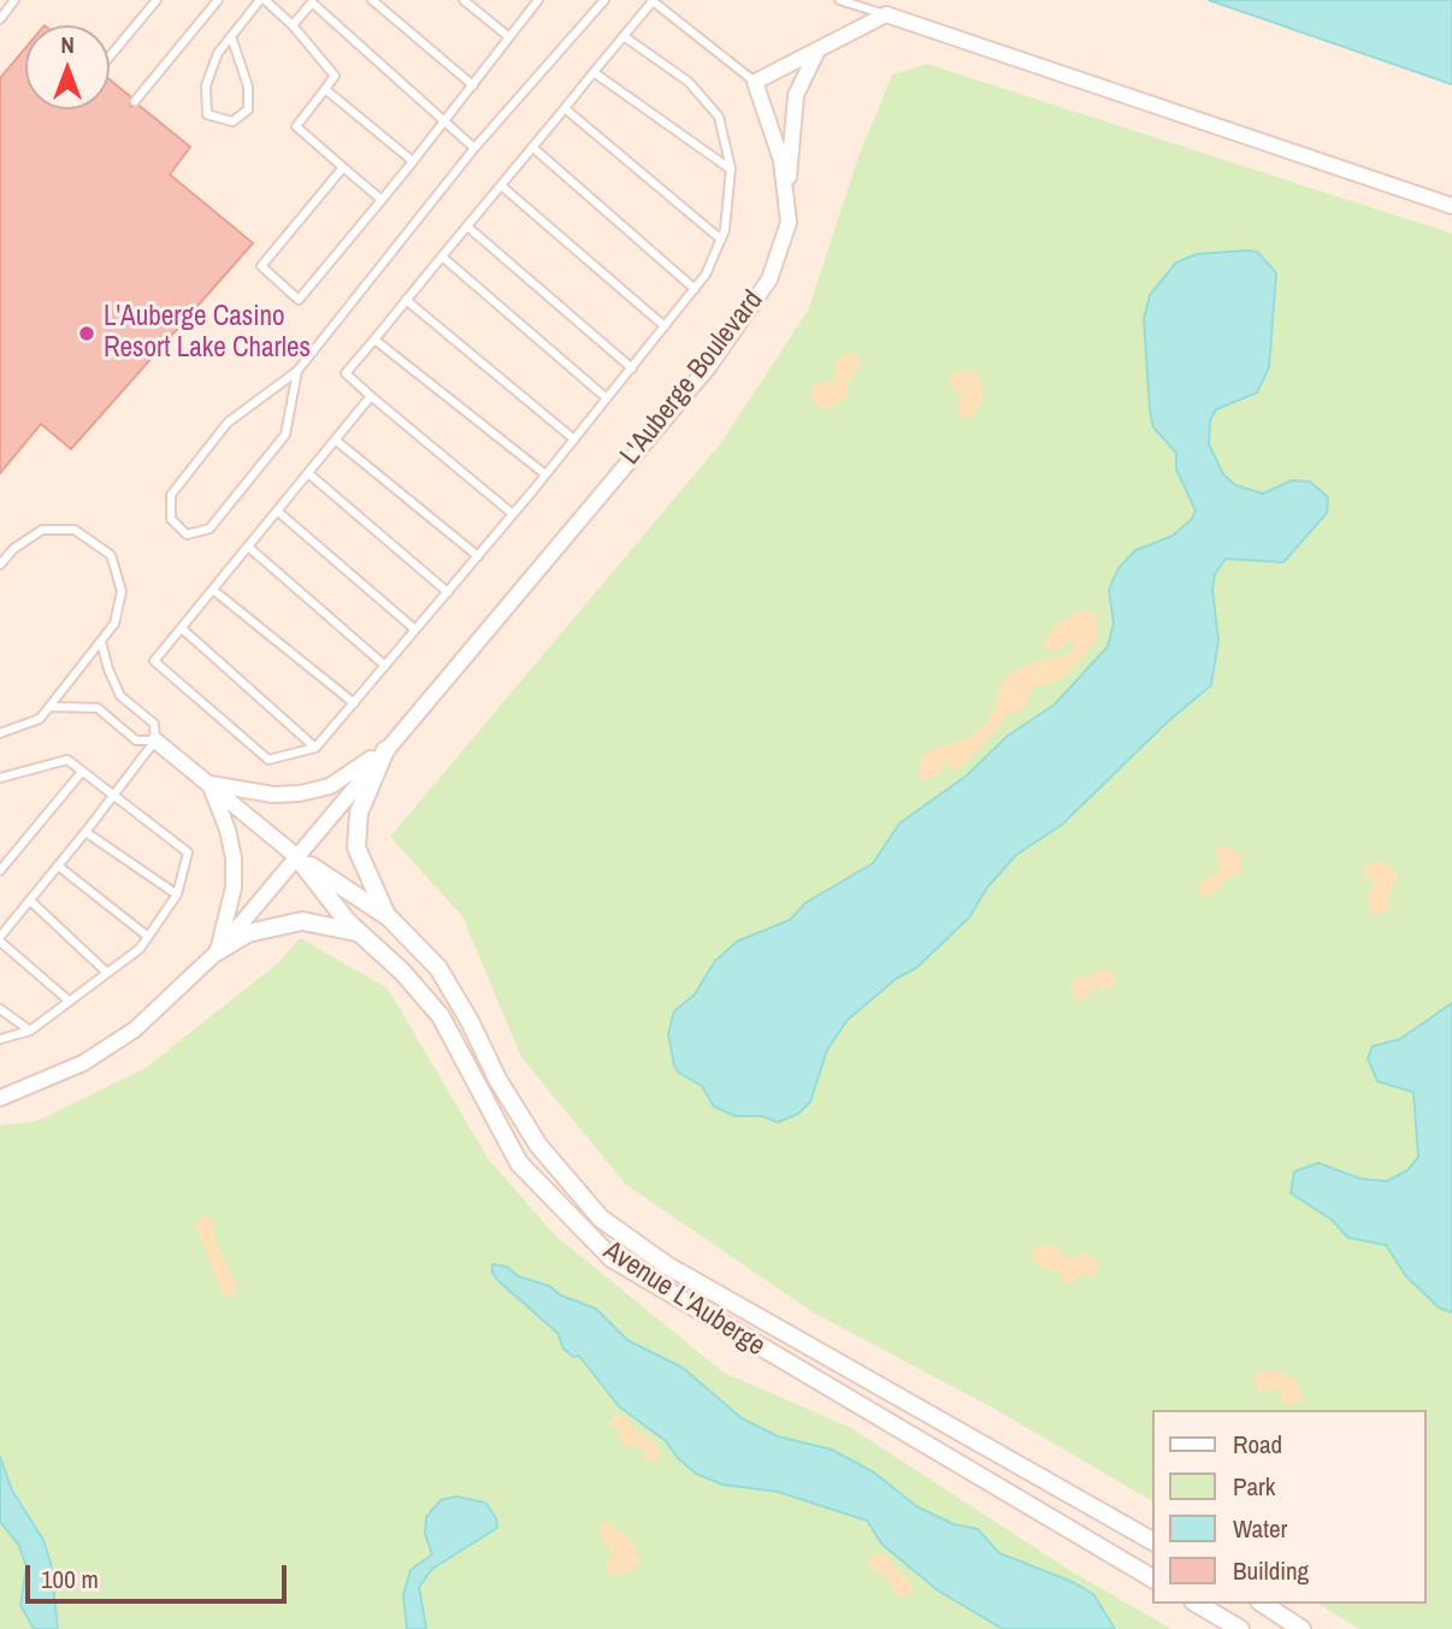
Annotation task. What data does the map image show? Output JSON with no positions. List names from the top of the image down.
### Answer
{
  "streets": {
    "street": ["L'Auberge Boulevard", "Avenue L'Auberge"]
  },
  "crossings": [
    ["L'Auberge Boulevard", "Avenue L'Auberge"]
  ],
  "places": ["L'Auberge Casino Resort Lake Charles"],
  "legend": [
    "Road",
    "Park",
    "Water",
    "Building"
  ],
  "scale_bar": "100 m",
  "north": "top"
}
